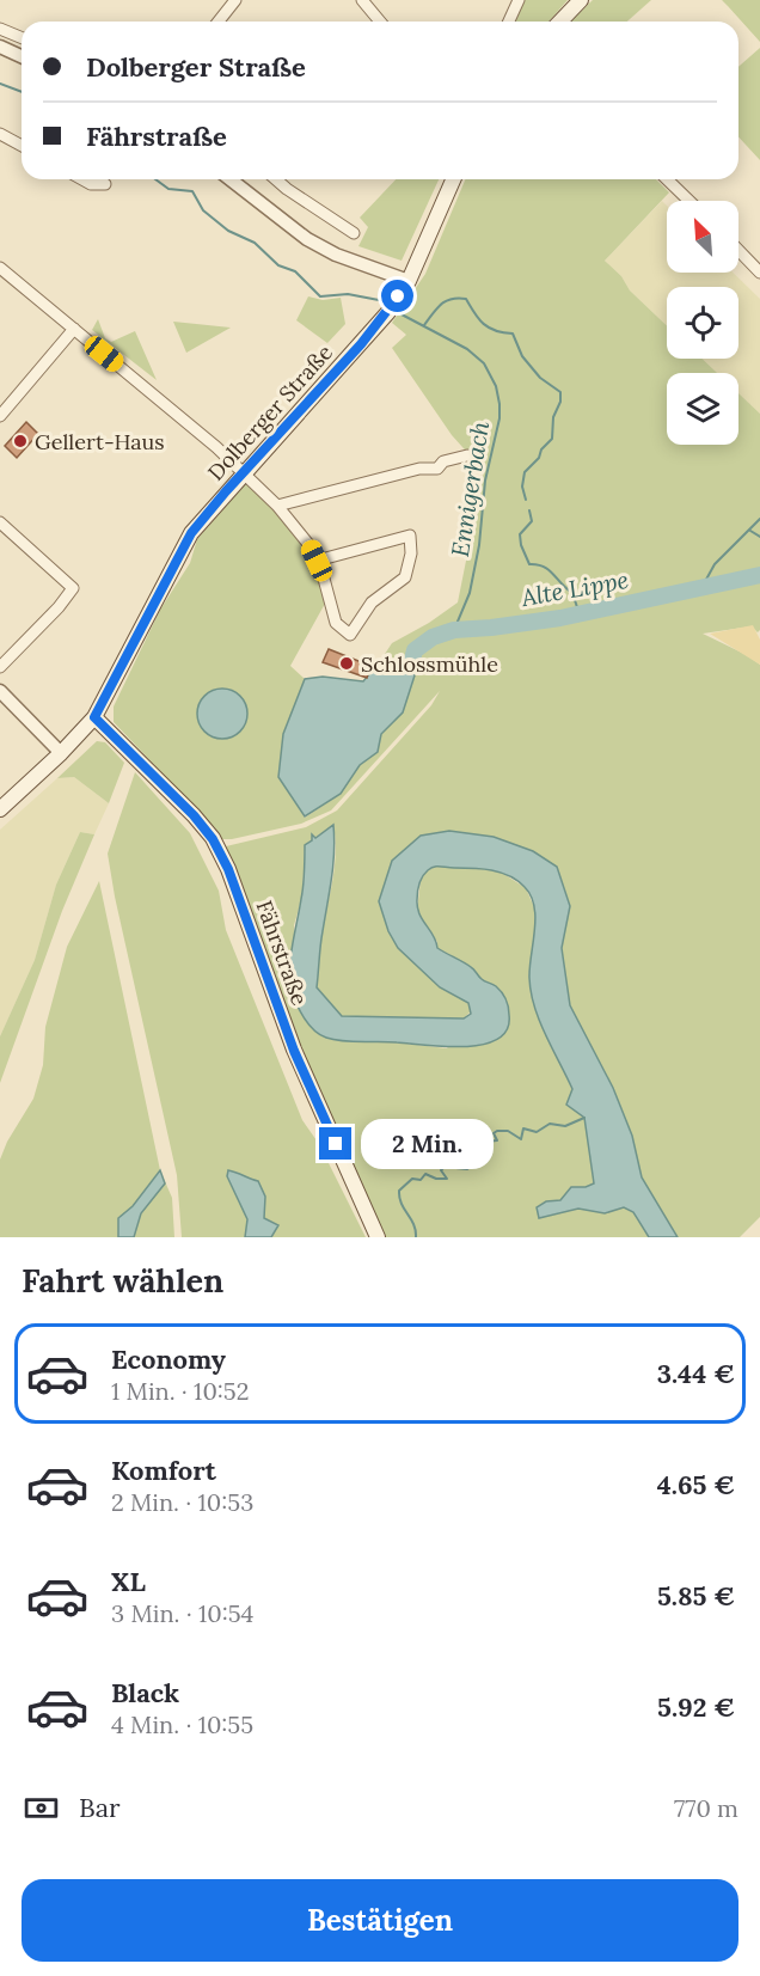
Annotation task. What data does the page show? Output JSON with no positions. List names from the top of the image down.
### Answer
{
  "streets": {
    "main road": ["Dolberger Straße", "Fährstraße"]
  },
  "crossings": [
    ["Dolberger Straße", "Fährstraße"]
  ],
  "water": ["Ennigerbach", "Alte Lippe"],
  "places": ["Gellert-Haus", "Schlossmühle"],
  "north": "top left",
  "page": {
    "banner": ["Dolberger Straße", "Fährstraße"],
    "bubble": "2 Min.",
    "heading": "Fahrt wählen",
    "list": [
      {
        "name": "Economy",
        "note": "1 Min. · 10:52",
        "value": "3.44 €"
      },
      {
        "name": "Komfort",
        "note": "2 Min. · 10:53",
        "value": "4.65 €"
      },
      {
        "name": "XL",
        "note": "3 Min. · 10:54",
        "value": "5.85 €"
      },
      {
        "name": "Black",
        "note": "4 Min. · 10:55",
        "value": "5.92 €"
      }
    ],
    "pay": ["Bar", "770 m"],
    "buttons": "Bestätigen"
  }
}
